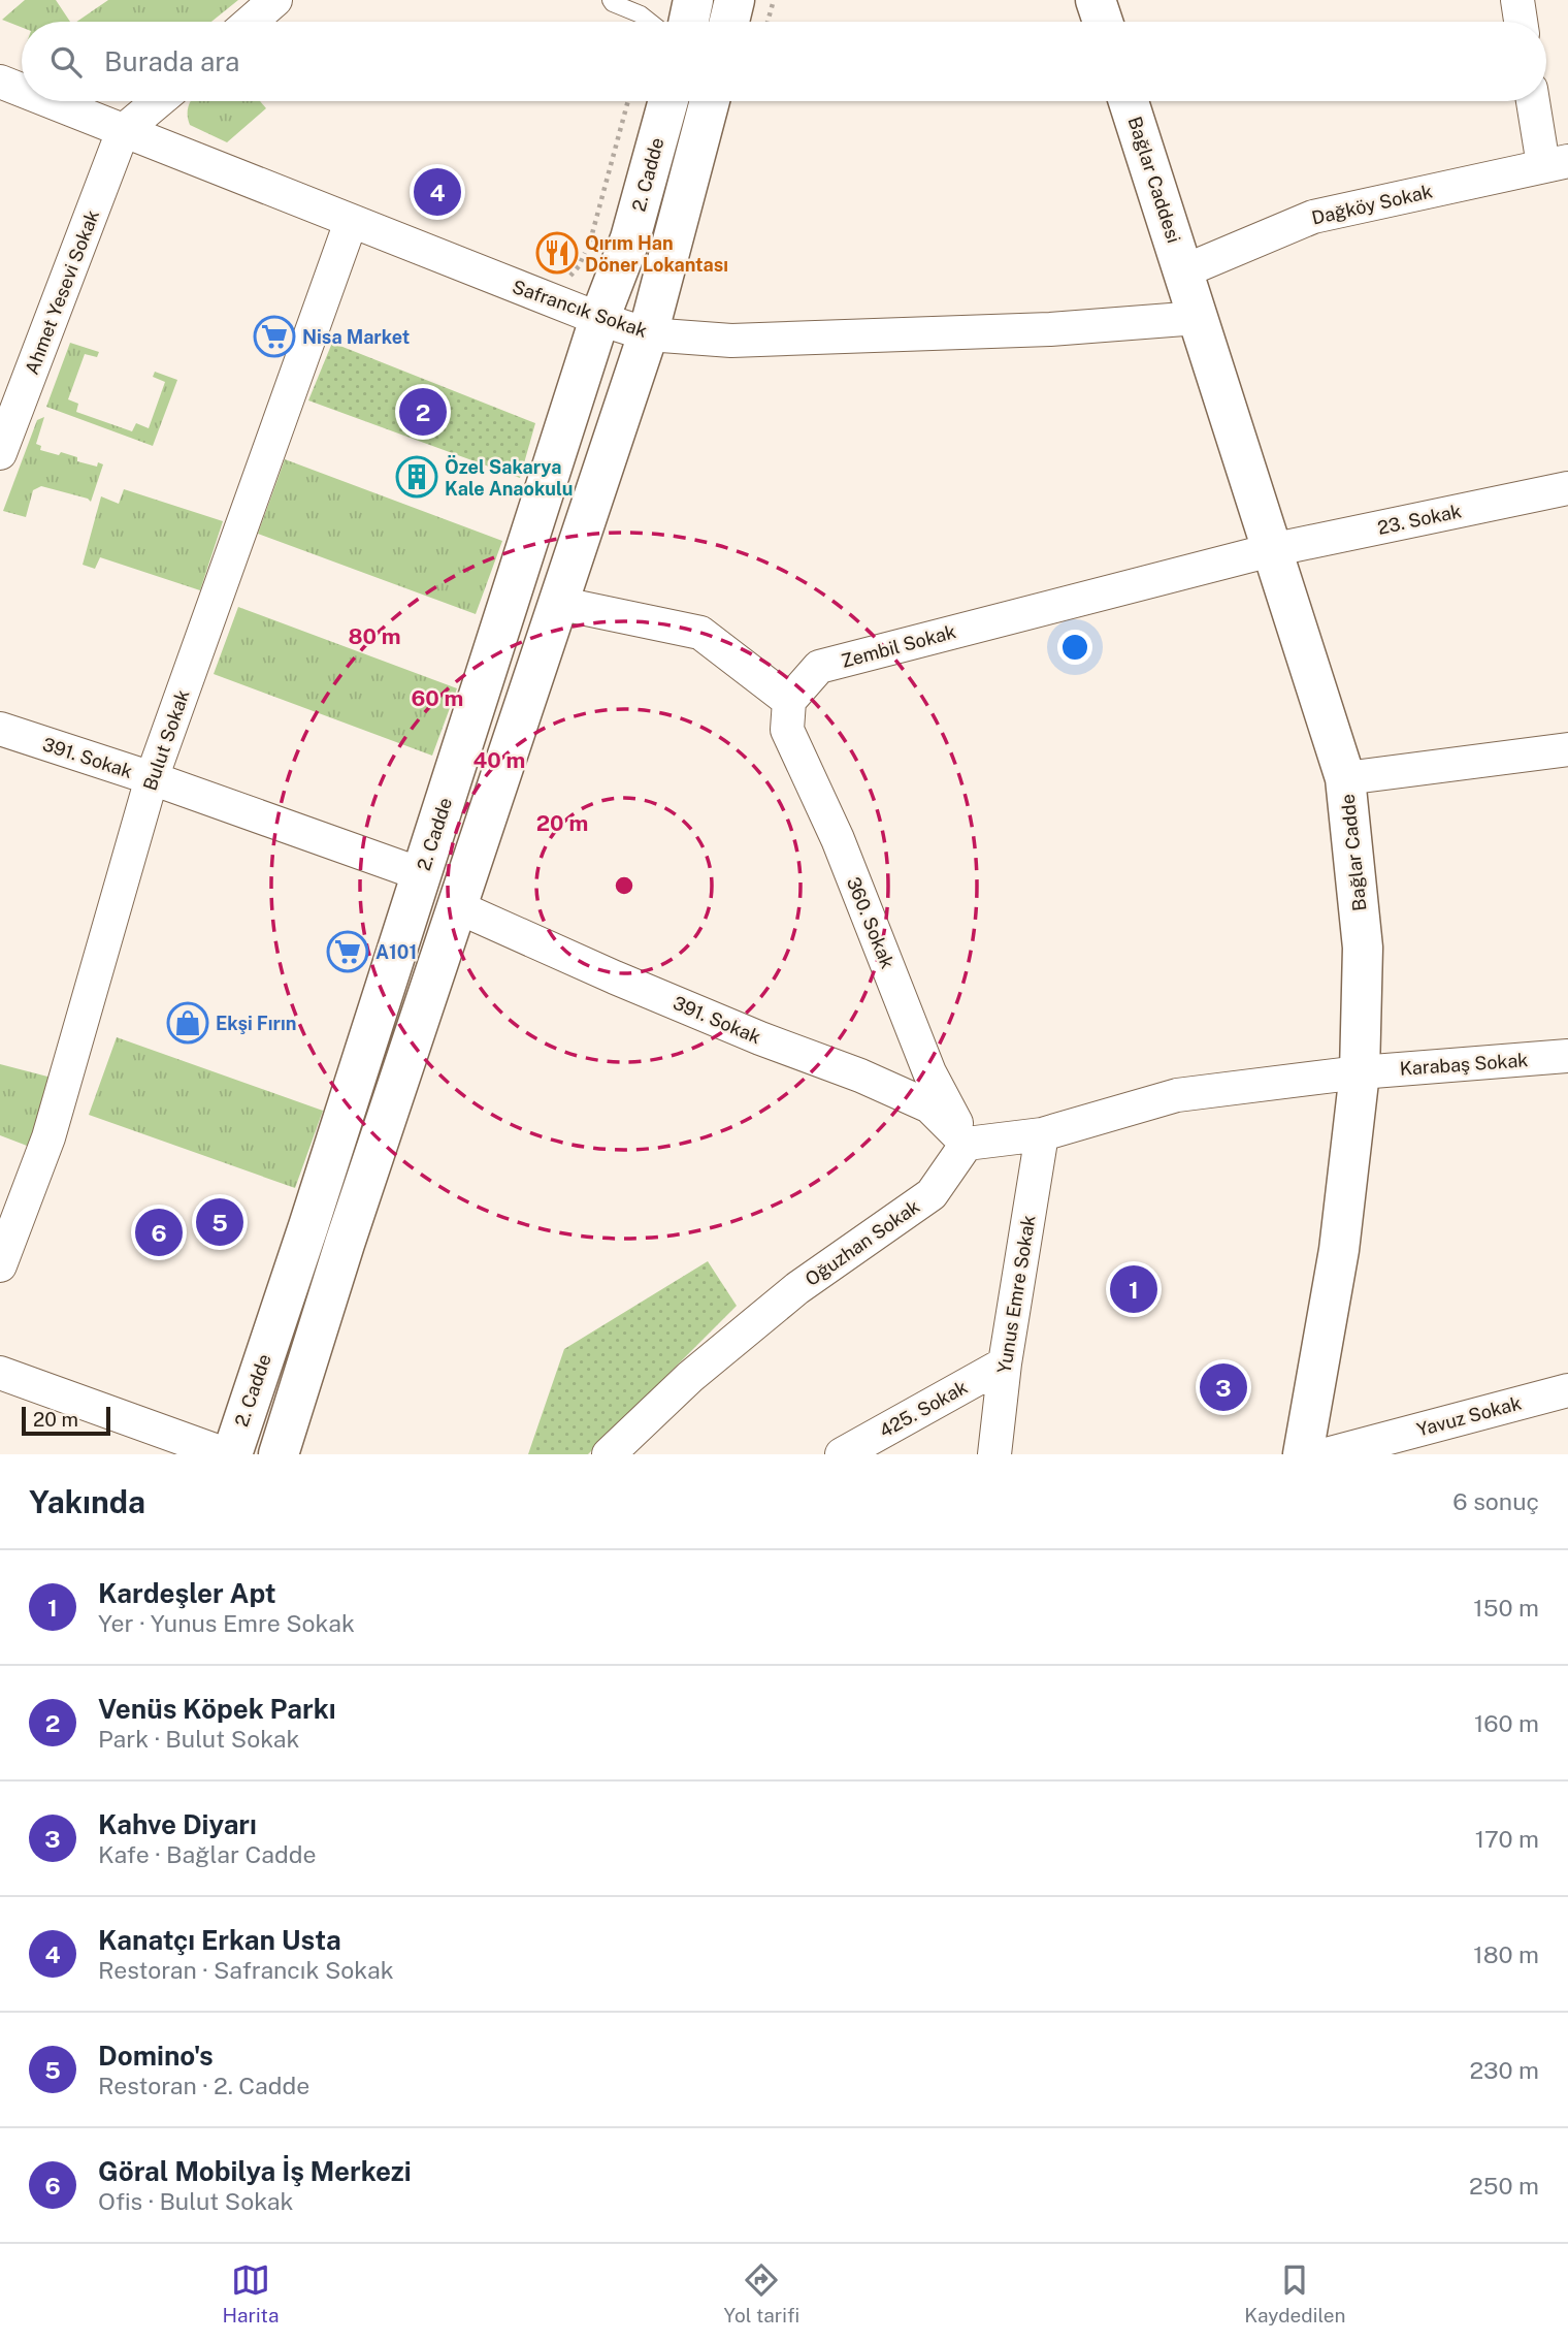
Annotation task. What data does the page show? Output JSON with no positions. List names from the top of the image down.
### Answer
{
  "streets": {
    "main road": ["2. Cadde", "Bağlar Caddesi", "Bağlar Cadde"],
    "street": [
      "Dağköy Sokak",
      "Ahmet Yesevi Sokak",
      "Safrancık Sokak",
      "23. Sokak",
      "Zembil Sokak",
      "Bulut Sokak",
      "391. Sokak",
      "360. Sokak",
      "Karabaş Sokak",
      "Oğuzhan Sokak",
      "Yunus Emre Sokak",
      "425. Sokak",
      "Yavuz Sokak"
    ]
  },
  "crossings": [
    ["2. Cadde", "Safrancık Sokak"],
    ["2. Cadde", "391. Sokak"],
    ["Bağlar Caddesi", "Dağköy Sokak"],
    ["Bağlar Caddesi", "Bağlar Cadde"],
    ["Dağköy Sokak", "Bağlar Cadde"],
    ["Ahmet Yesevi Sokak", "Safrancık Sokak"],
    ["Safrancık Sokak", "Bulut Sokak"],
    ["Safrancık Sokak", "Bağlar Cadde"],
    ["23. Sokak", "Zembil Sokak"],
    ["23. Sokak", "Bağlar Cadde"],
    ["Zembil Sokak", "Bağlar Cadde"],
    ["Zembil Sokak", "360. Sokak"],
    ["Bulut Sokak", "391. Sokak"],
    ["391. Sokak", "360. Sokak"],
    ["391. Sokak", "Oğuzhan Sokak"],
    ["Bağlar Cadde", "Karabaş Sokak"],
    ["360. Sokak", "Oğuzhan Sokak"],
    ["Yunus Emre Sokak", "425. Sokak"]
  ],
  "places": {
    "restaurant": ["Qırım Han Döner Lokantası"],
    "supermarket": ["Nisa Market", "A101"],
    "building": ["Özel Sakarya Kale Anaokulu"],
    "shop": ["Ekşi Fırın"]
  },
  "scale_bar": "20 m",
  "page": {
    "search": "Burada ara",
    "pins": [
      "4",
      "2",
      "5",
      "6",
      "1",
      "3"
    ],
    "scale": "20 m",
    "heading": ["Yakında", "6 sonuç"],
    "list": [
      {
        "mark": "1",
        "name": "Kardeşler Apt",
        "note": "Yer · Yunus Emre Sokak",
        "value": "150 m"
      },
      {
        "mark": "2",
        "name": "Venüs Köpek Parkı",
        "note": "Park · Bulut Sokak",
        "value": "160 m"
      },
      {
        "mark": "3",
        "name": "Kahve Diyarı",
        "note": "Kafe · Bağlar Cadde",
        "value": "170 m"
      },
      {
        "mark": "4",
        "name": "Kanatçı Erkan Usta",
        "note": "Restoran · Safrancık Sokak",
        "value": "180 m"
      },
      {
        "mark": "5",
        "name": "Domino's",
        "note": "Restoran · 2. Cadde",
        "value": "230 m"
      },
      {
        "mark": "6",
        "name": "Göral Mobilya İş Merkezi",
        "note": "Ofis · Bulut Sokak",
        "value": "250 m"
      }
    ],
    "nav": ["Harita", "Yol tarifi", "Kaydedilen"]
  },
  "rings": [
    "80 m",
    "60 m",
    "40 m",
    "20 m"
  ]
}
